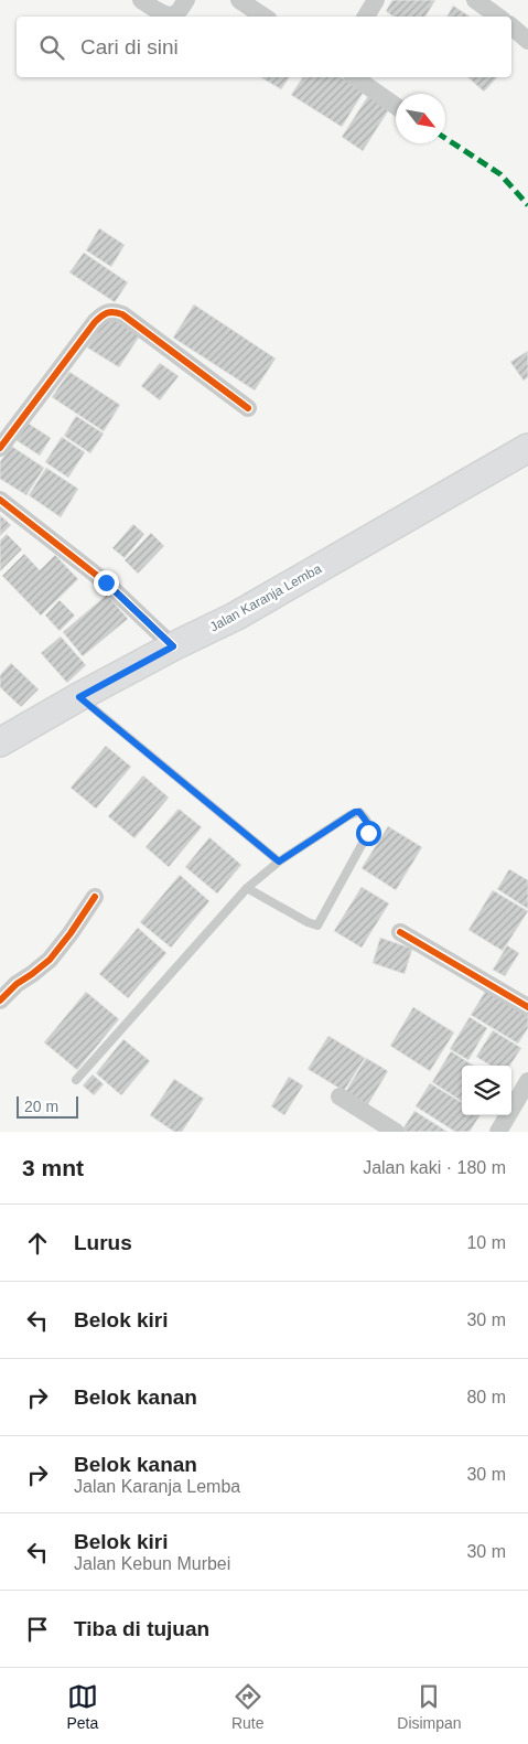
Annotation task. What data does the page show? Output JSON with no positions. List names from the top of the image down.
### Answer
{
  "streets": {
    "main road": ["Jalan Karanja Lemba"]
  },
  "scale_bar": "20 m",
  "north": "bottom right",
  "page": {
    "search": "Cari di sini",
    "scale": "20 m",
    "heading": ["3 mnt", "Jalan kaki · 180 m"],
    "list": [
      ["Lurus", "10 m"],
      ["Belok kiri", "30 m"],
      ["Belok kanan", "80 m"],
      ["Belok kanan", "Jalan Karanja Lemba", "30 m"],
      ["Belok kiri", "Jalan Kebun Murbei", "30 m"],
      "Tiba di tujuan"
    ],
    "nav": ["Peta", "Rute", "Disimpan"]
  }
}
